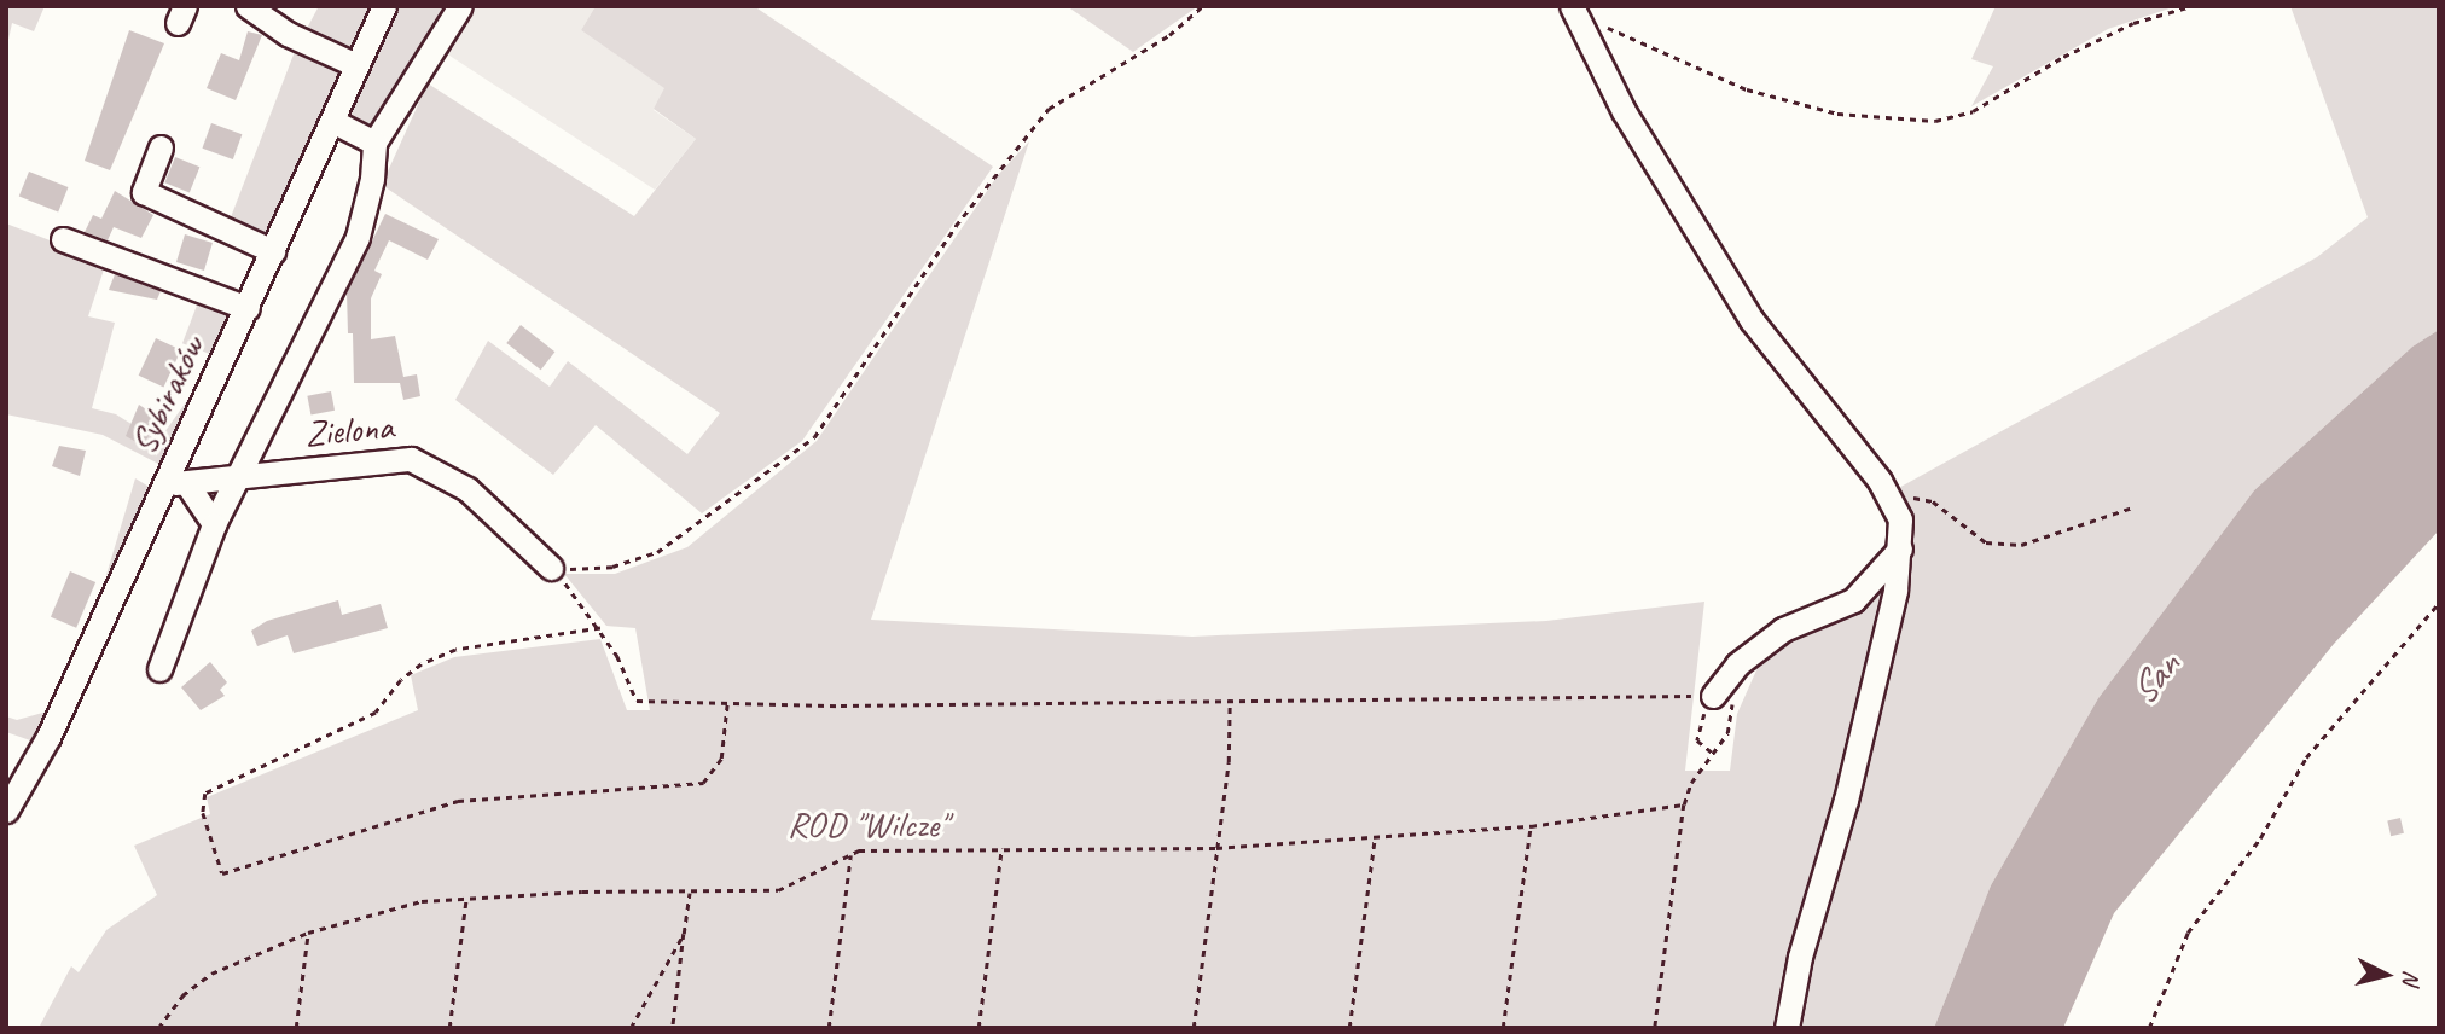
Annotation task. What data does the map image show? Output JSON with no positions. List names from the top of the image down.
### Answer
{
  "streets": {
    "street": ["Sybiraków", "Zielona"]
  },
  "crossings": [
    ["Sybiraków", "Zielona"]
  ],
  "water": ["San"],
  "parks": ["ROD \"Wilcze\""],
  "north": "right"
}
